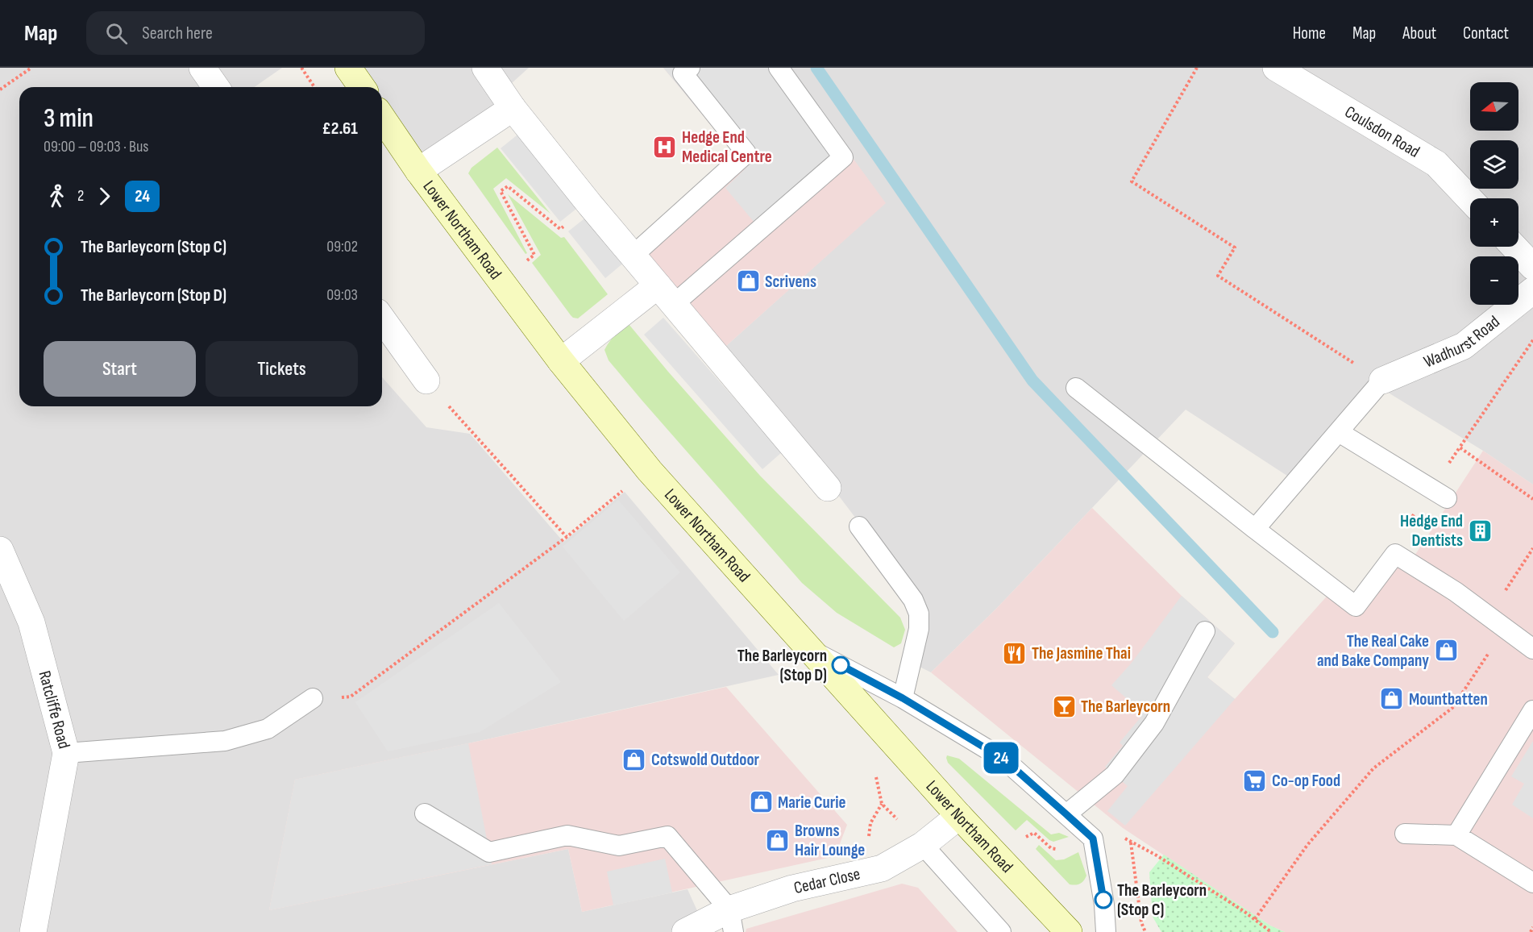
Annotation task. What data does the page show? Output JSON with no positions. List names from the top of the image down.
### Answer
{
  "streets": {
    "main road": ["Lower Northam Road"],
    "street": [
      "Coulsdon Road",
      "Wadhurst Road",
      "Ratcliffe Road",
      "Cedar Close"
    ]
  },
  "crossings": [
    ["Lower Northam Road", "Cedar Close"]
  ],
  "places": {
    "hospital": ["Hedge End Medical Centre"],
    "shop": [
      "Scrivens",
      "The Real Cake and Bake Company",
      "Mountbatten",
      "Cotswold Outdoor",
      "Marie Curie",
      "Browns Hair Lounge"
    ],
    "building": ["Hedge End Dentists"],
    "restaurant": ["The Jasmine Thai"],
    "other": ["The Barleycorn (Stop D)", "The Barleycorn (Stop C)"],
    "bar": ["The Barleycorn"],
    "supermarket": ["Co-op Food"]
  },
  "lines": ["bus line 24"],
  "north": "left",
  "page": {
    "header": "Map",
    "search": "Search here",
    "nav": [
      "Home",
      "Map",
      "About",
      "Contact"
    ],
    "on_map": "24",
    "map_buttons": ["+", "−"],
    "heading": ["3 min", "09:00 – 09:03 · Bus", "£2.61"],
    "legs": ["2", "24"],
    "list": [
      {
        "name": "The Barleycorn (Stop C)",
        "value": "09:02"
      },
      {
        "name": "The Barleycorn (Stop D)",
        "value": "09:03"
      }
    ],
    "buttons": ["Start", "Tickets"]
  }
}
